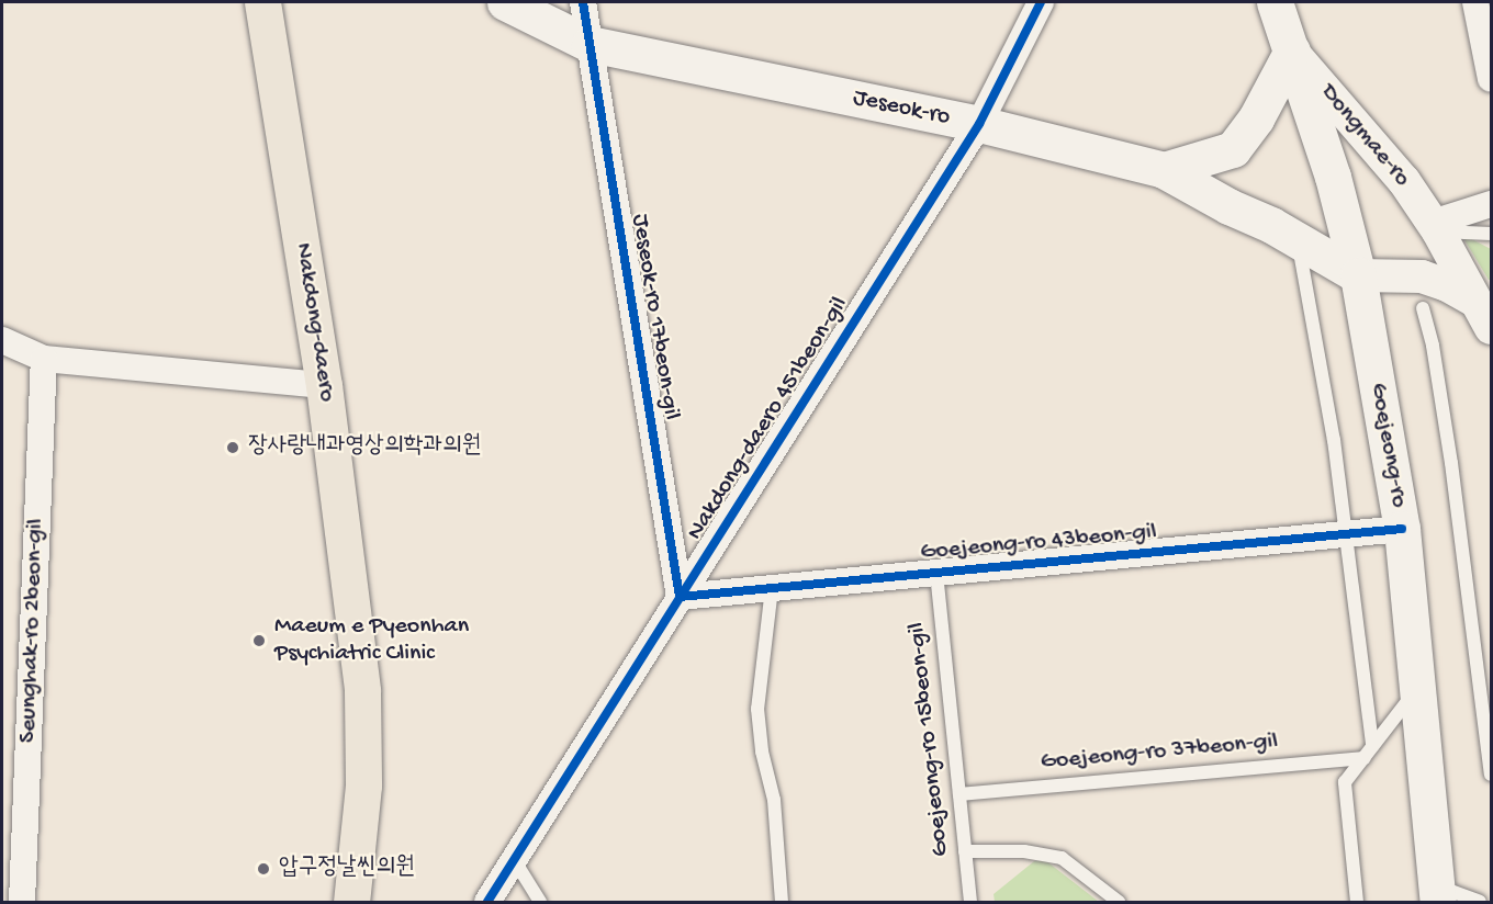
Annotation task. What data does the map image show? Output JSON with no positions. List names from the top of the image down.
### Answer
{
  "streets": {
    "main road": ["Jeseok-ro", "Nakdong-daero", "Goejeong-ro"],
    "street": [
      "Dongmae-ro",
      "Jeseok-ro 17beon-gil",
      "Nakdong-daero 451beon-gil",
      "Goejeong-ro 43beon-gil",
      "Seunghak-ro 2beon-gil"
    ],
    "lane": ["Goejeong-ro 15beon-gil", "Goejeong-ro 37beon-gil"]
  },
  "crossings": [
    ["Jeseok-ro", "Jeseok-ro 17beon-gil"],
    ["Jeseok-ro", "Nakdong-daero 451beon-gil"],
    ["Jeseok-ro", "Goejeong-ro"],
    ["Dongmae-ro", "Goejeong-ro"],
    ["Jeseok-ro 17beon-gil", "Nakdong-daero 451beon-gil"],
    ["Jeseok-ro 17beon-gil", "Goejeong-ro 43beon-gil"],
    ["Nakdong-daero 451beon-gil", "Goejeong-ro 43beon-gil"],
    ["Goejeong-ro", "Goejeong-ro 43beon-gil"],
    ["Goejeong-ro 43beon-gil", "Goejeong-ro 15beon-gil"],
    ["Goejeong-ro 15beon-gil", "Goejeong-ro 37beon-gil"]
  ],
  "places": ["장사랑내과영상의학과의원", "Maeum e Pyeonhan Psychiatric Clinic", "압구정날씬의원"]
}
